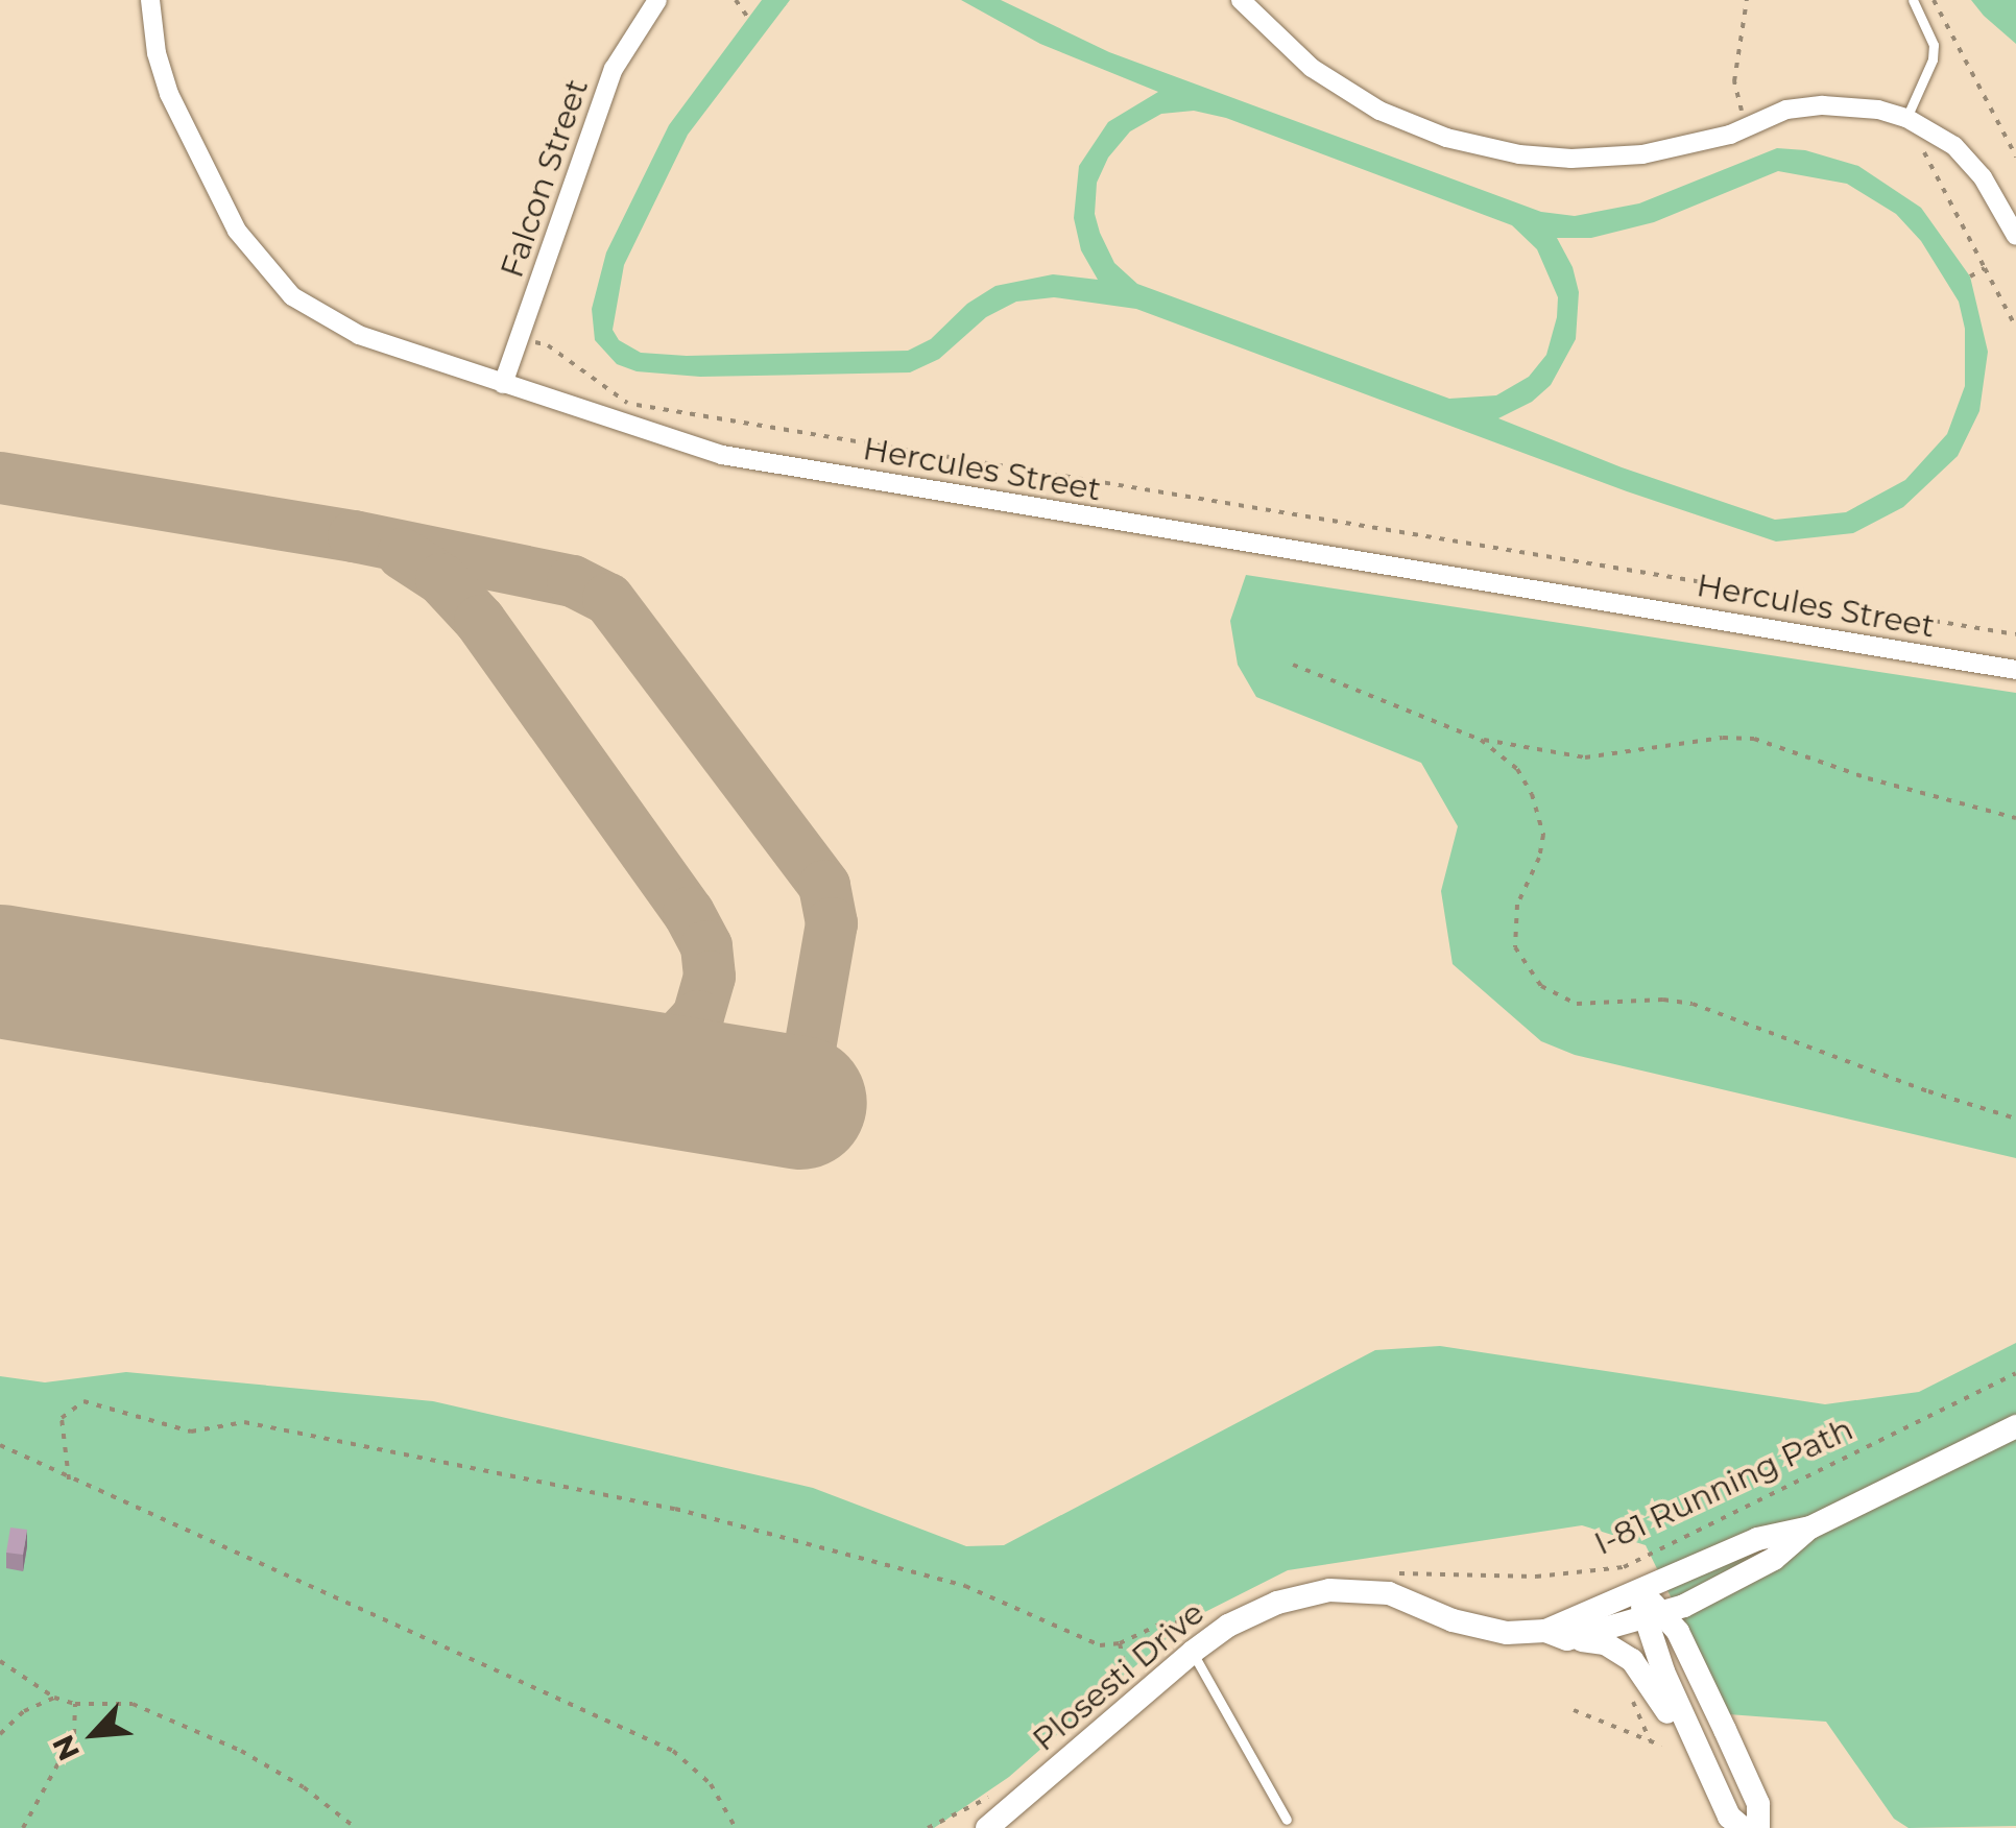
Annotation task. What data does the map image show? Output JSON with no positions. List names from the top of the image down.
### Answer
{
  "streets": {
    "street": ["Falcon Street", "Hercules Street", "Plosesti Drive"],
    "path": ["I-81 Running Path"]
  },
  "crossings": [
    ["Falcon Street", "Hercules Street"]
  ],
  "north": "bottom left"
}
